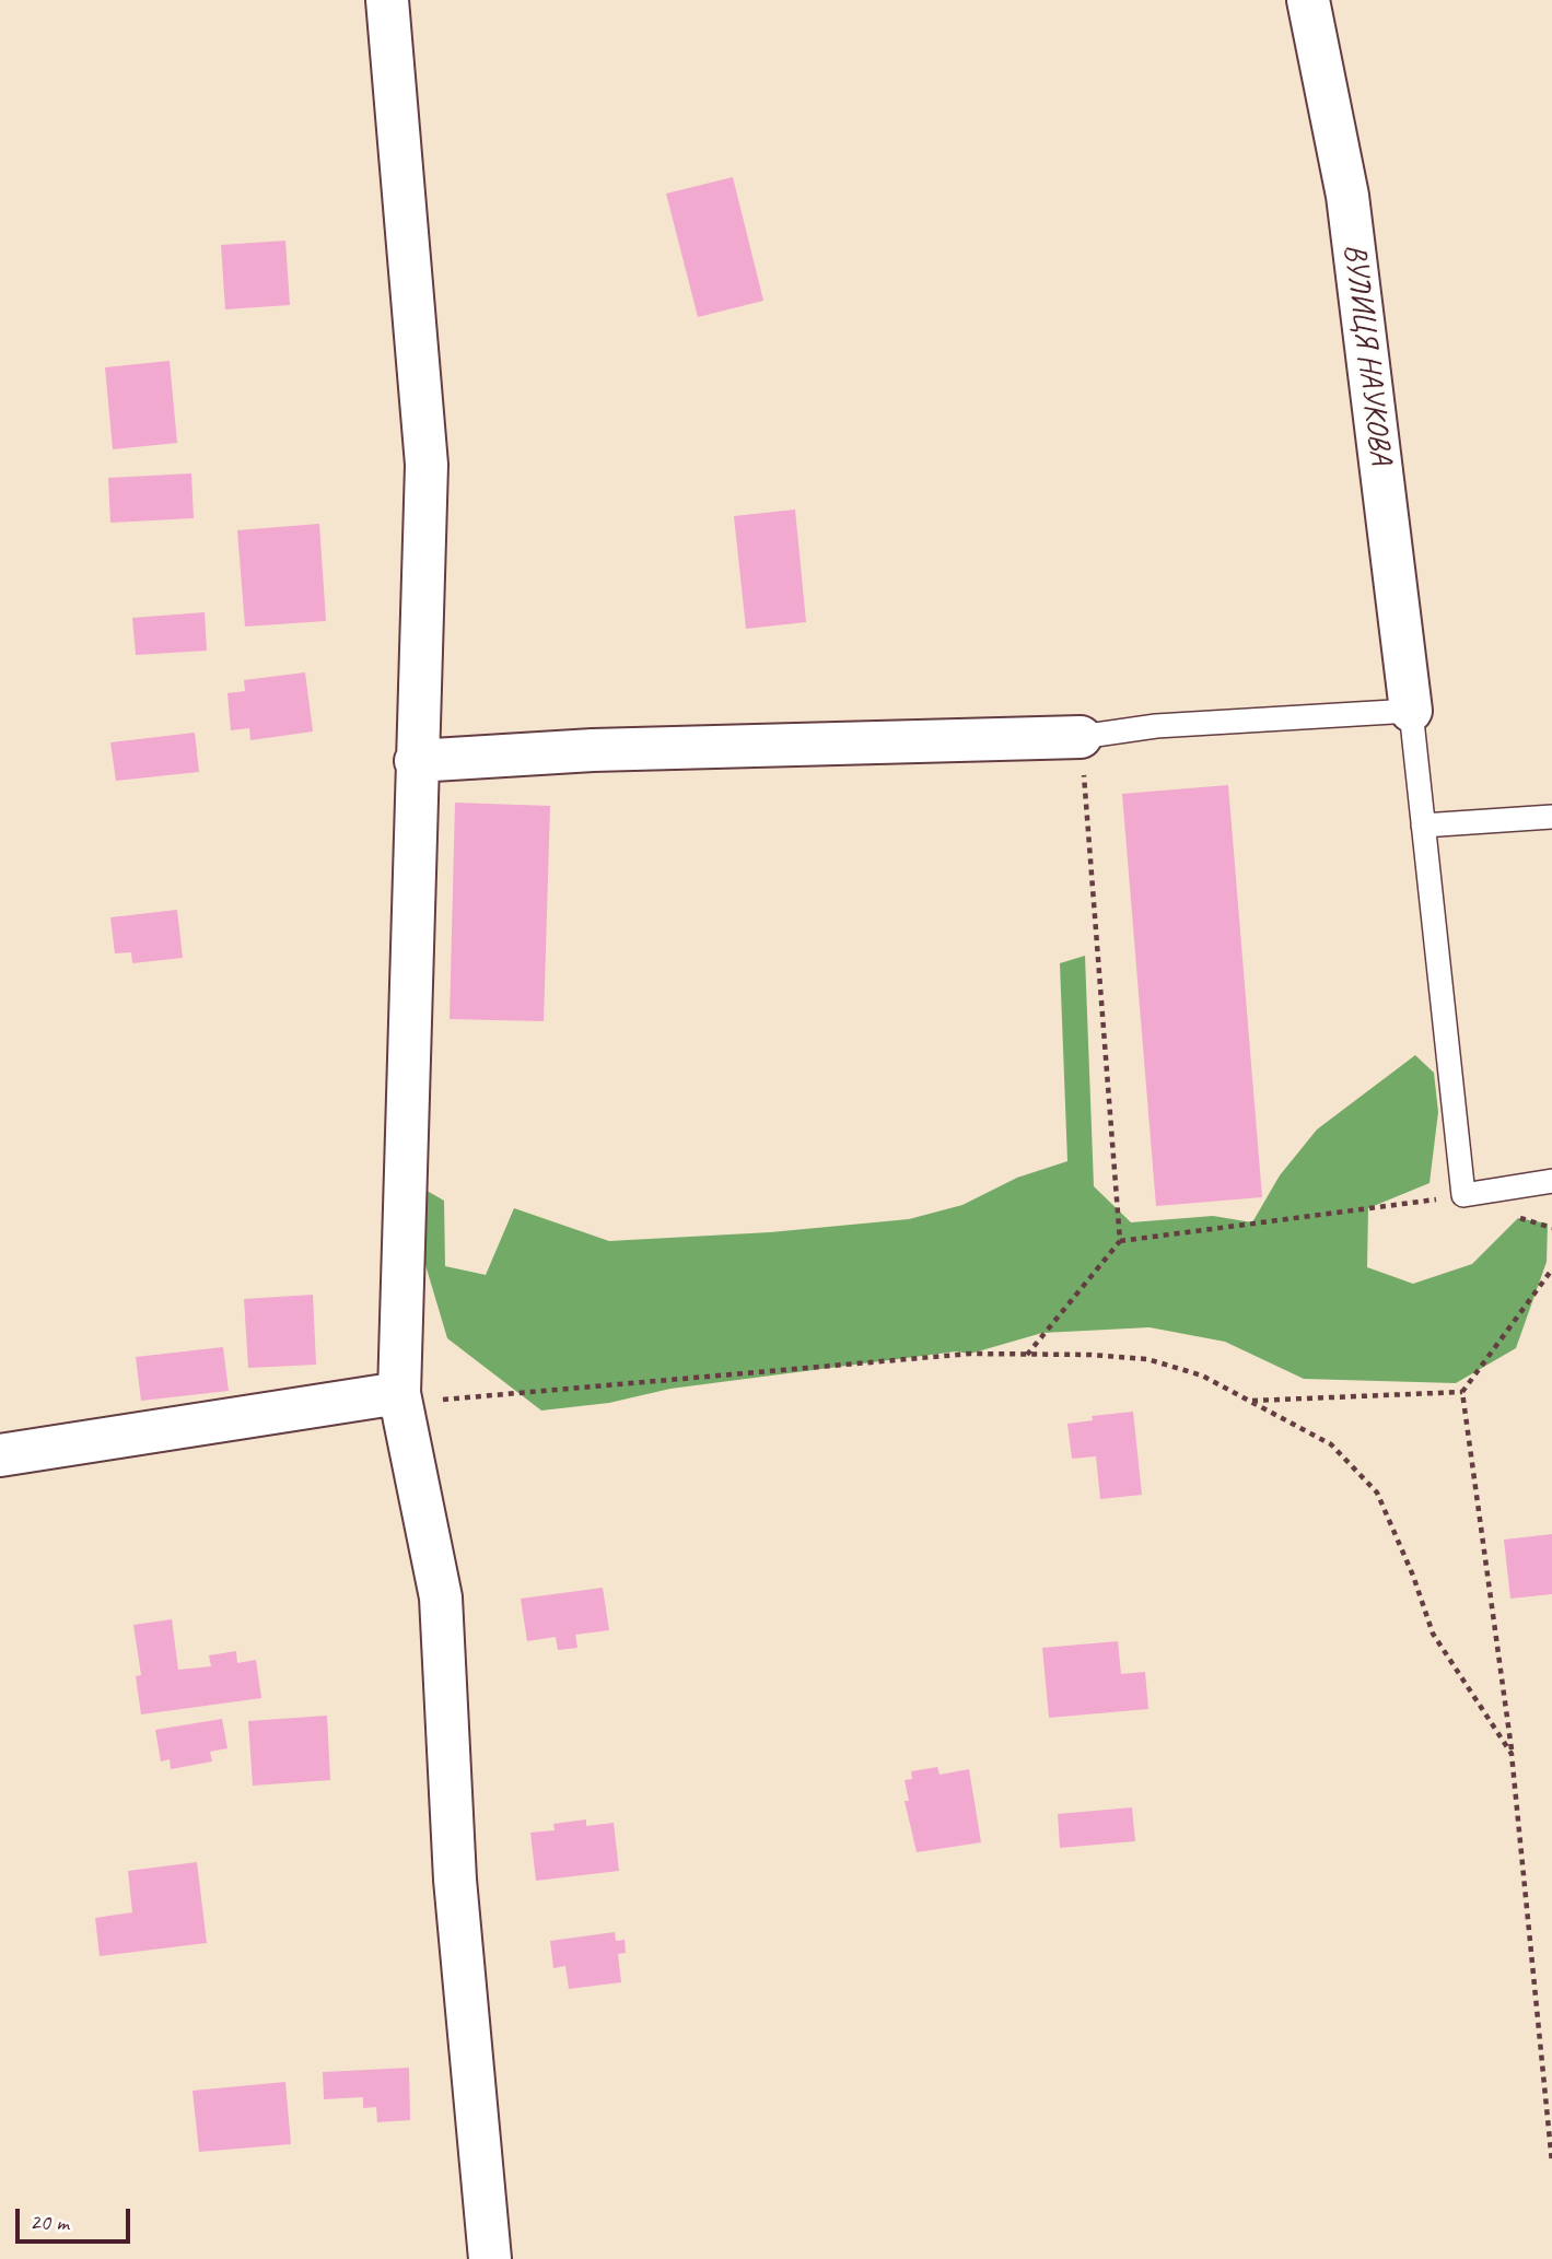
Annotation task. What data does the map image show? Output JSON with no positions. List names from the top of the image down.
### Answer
{
  "streets": {
    "street": ["ВУЛИЦЯ НАУКОВА"]
  },
  "scale_bar": "20 m"
}
